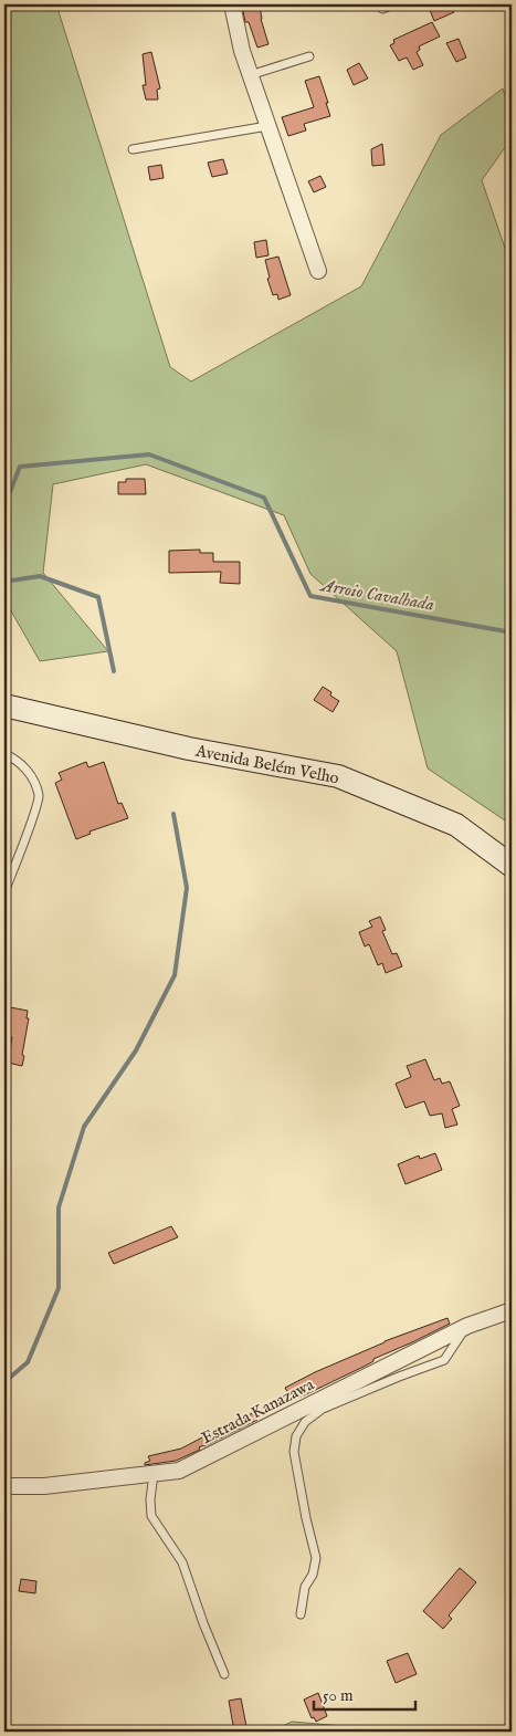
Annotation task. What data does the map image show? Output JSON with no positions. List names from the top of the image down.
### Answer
{
  "streets": {
    "main road": ["Avenida Belém Velho"],
    "street": ["Estrada Kanazawa"]
  },
  "water": ["Arroio Cavalhada"],
  "scale_bar": "50 m"
}
